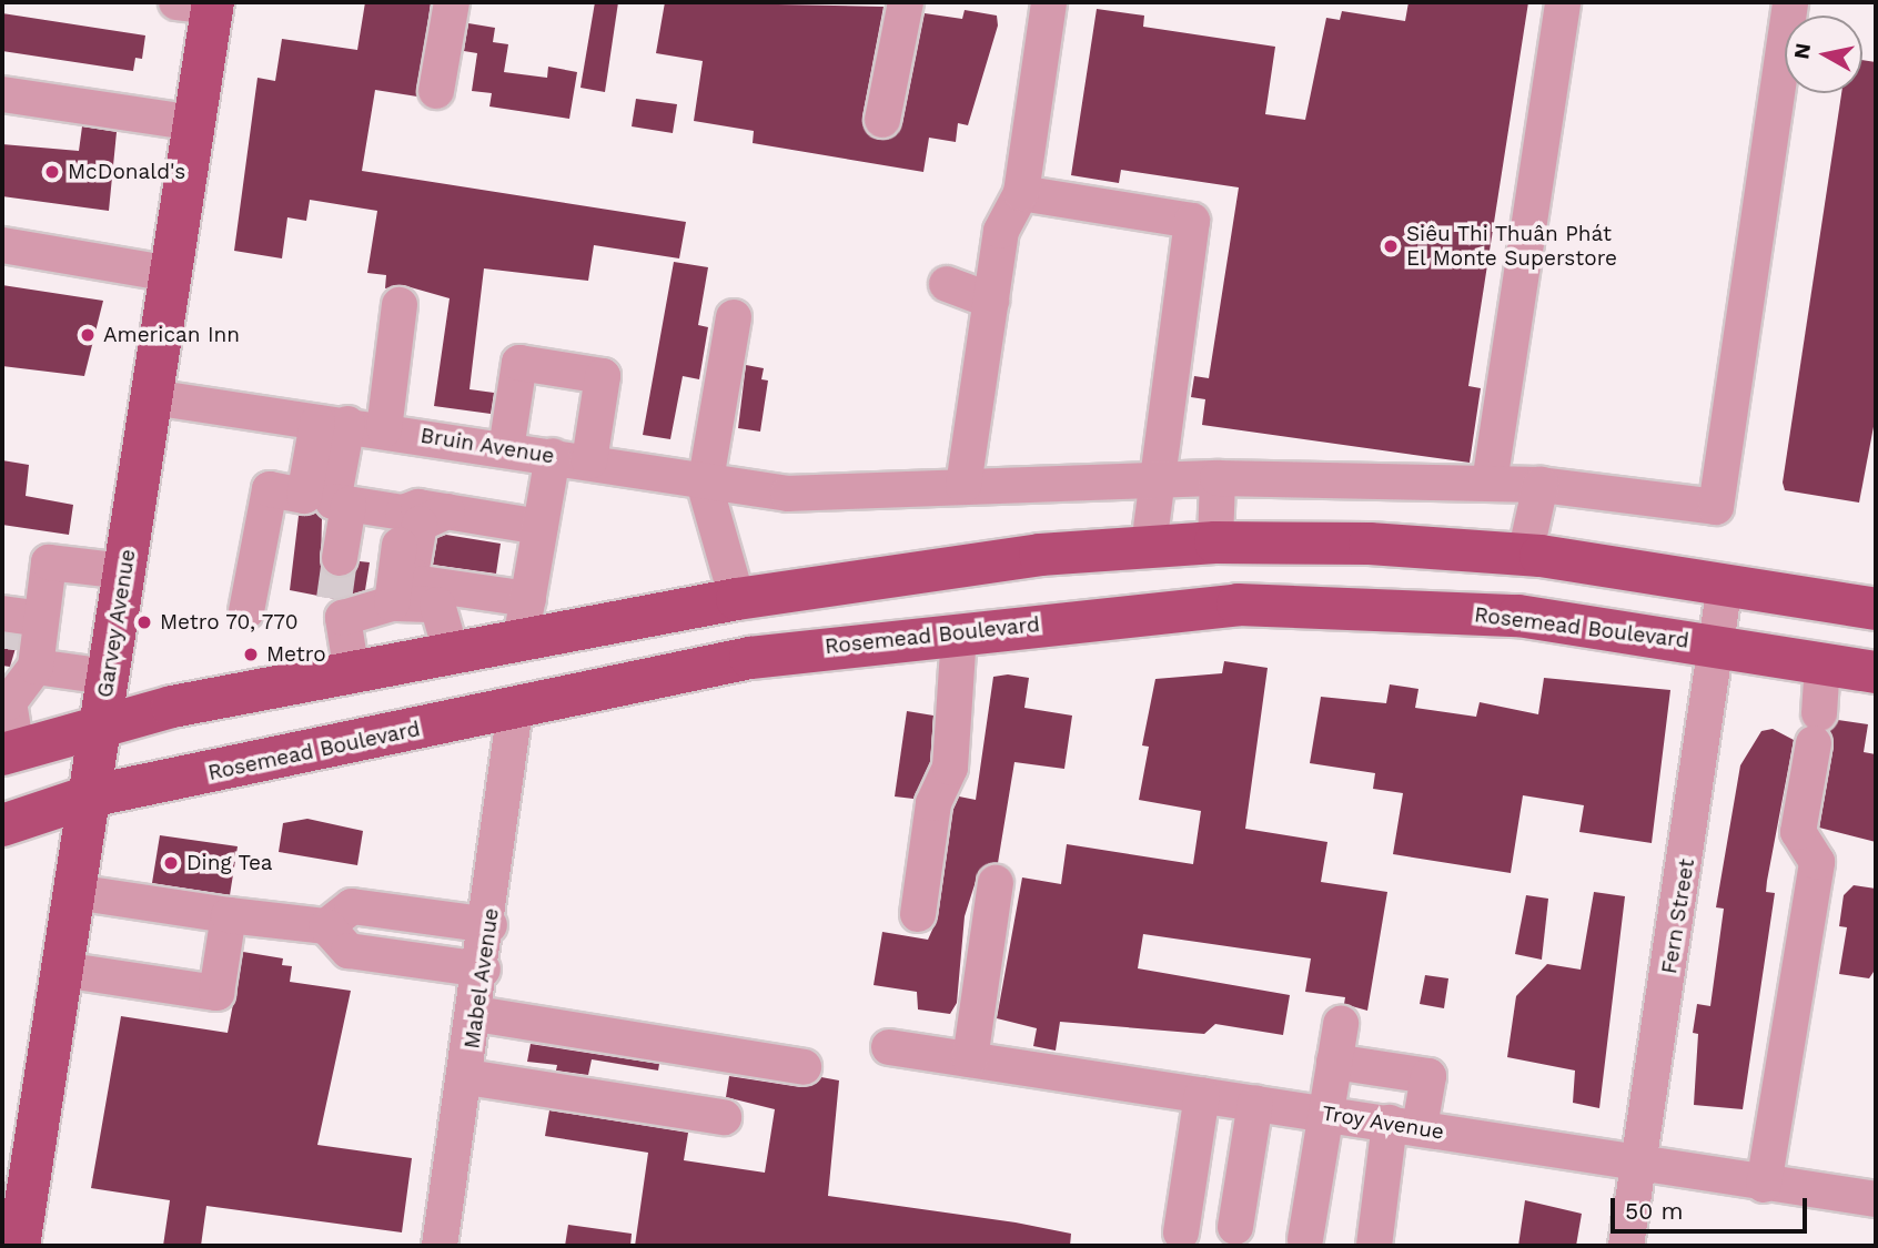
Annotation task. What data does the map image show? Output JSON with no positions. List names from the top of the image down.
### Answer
{
  "streets": {
    "main road": ["Garvey Avenue", "Rosemead Boulevard"],
    "street": [
      "Bruin Avenue",
      "Fern Street",
      "Mabel Avenue",
      "Troy Avenue"
    ]
  },
  "crossings": [
    ["Bruin Avenue", "Garvey Avenue"],
    ["Garvey Avenue", "Rosemead Boulevard"],
    ["Rosemead Boulevard", "Fern Street"],
    ["Rosemead Boulevard", "Mabel Avenue"],
    ["Fern Street", "Troy Avenue"]
  ],
  "places": [
    "McDonald's",
    "Siêu Thi Thuân Phát El Monte Superstore",
    "American Inn",
    "Metro 70, 770",
    "Metro",
    "Ding Tea"
  ],
  "scale_bar": "50 m",
  "north": "left"
}
